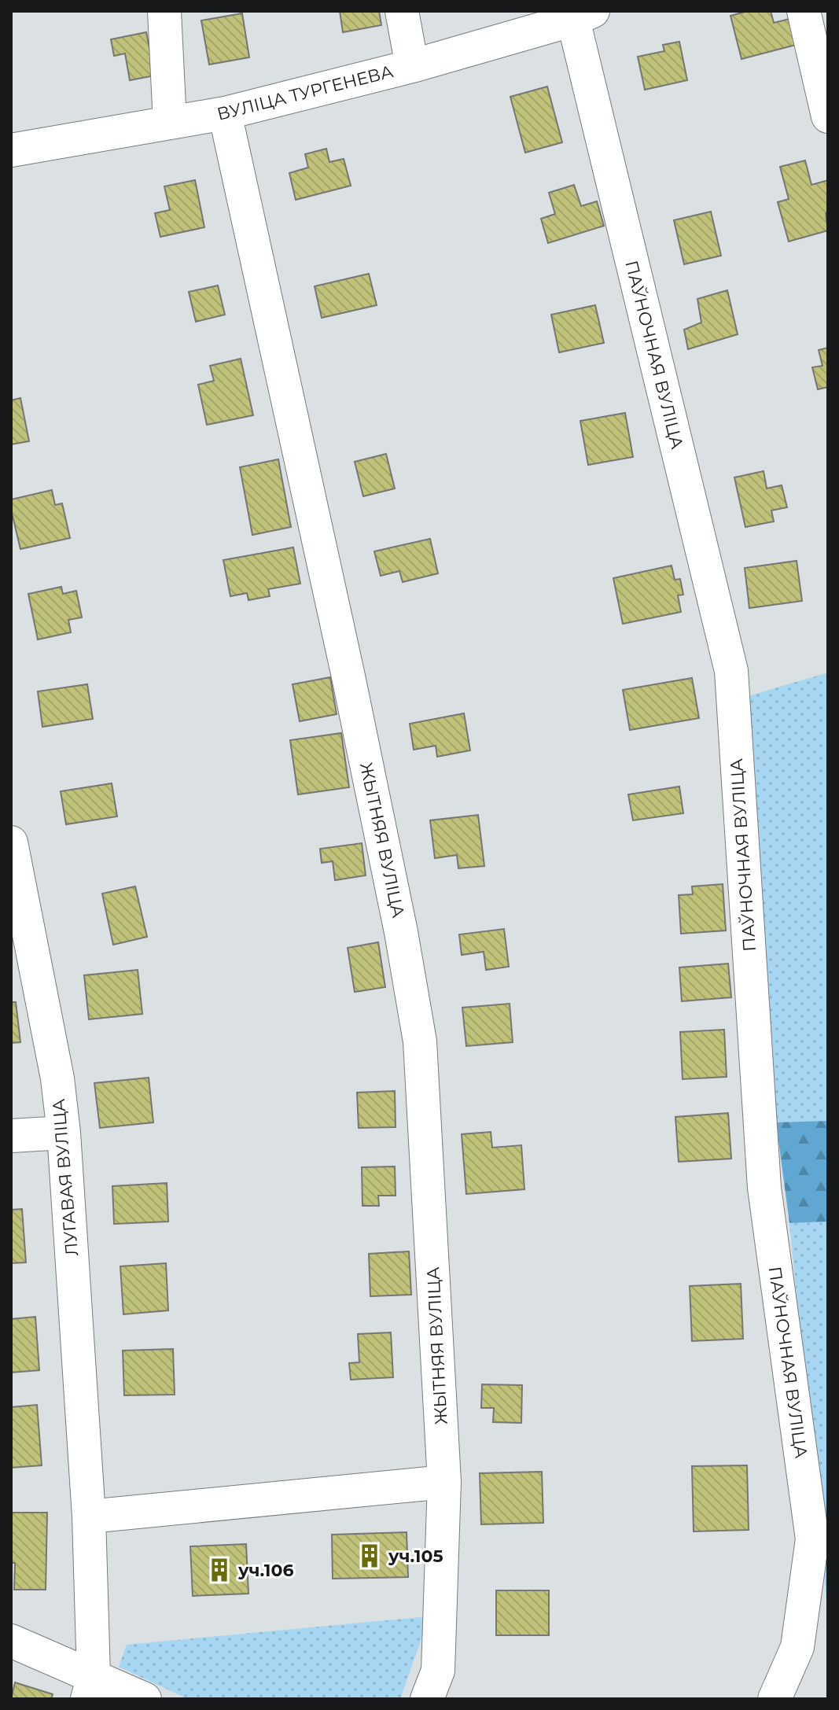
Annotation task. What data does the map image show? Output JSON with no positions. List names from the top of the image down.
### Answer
{
  "streets": {
    "street": [
      "ВУЛІЦА ТУРГЕНЕВА",
      "ПАЎНОЧНАЯ ВУЛІЦА",
      "ЖЫТНЯЯ ВУЛІЦА",
      "ЛУГАВАЯ ВУЛІЦА"
    ]
  },
  "crossings": [
    ["ВУЛІЦА ТУРГЕНЕВА", "ПАЎНОЧНАЯ ВУЛІЦА"],
    ["ВУЛІЦА ТУРГЕНЕВА", "ЖЫТНЯЯ ВУЛІЦА"]
  ],
  "places": {
    "building": ["уч.105", "уч.106"]
  }
}
